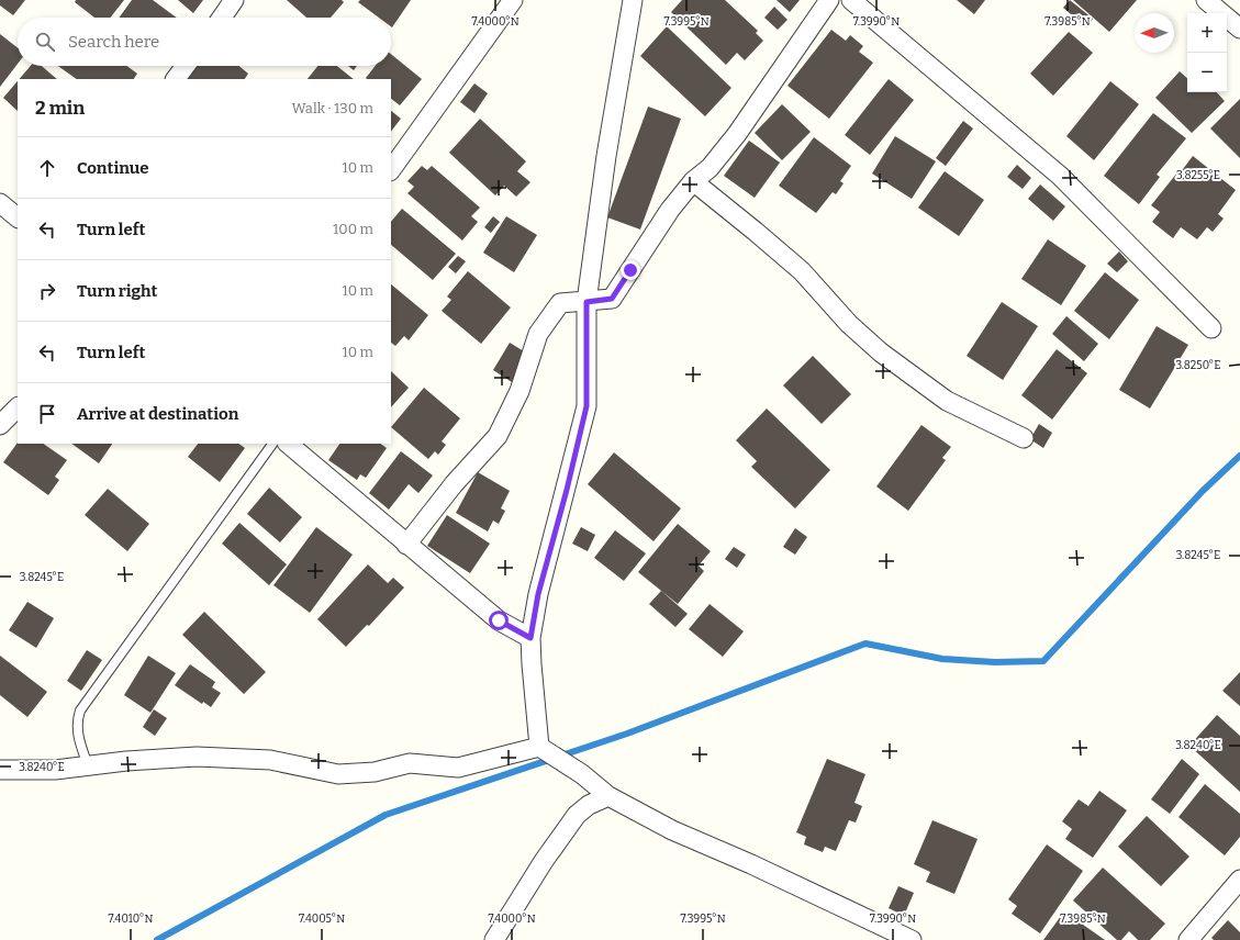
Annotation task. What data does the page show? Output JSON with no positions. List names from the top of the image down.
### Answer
{
  "north": "left",
  "page": {
    "map_buttons": ["+", "−"],
    "search": "Search here",
    "heading": ["2 min", "Walk · 130 m"],
    "list": [
      ["Continue", "10 m"],
      ["Turn left", "100 m"],
      ["Turn right", "10 m"],
      ["Turn left", "10 m"],
      "Arrive at destination"
    ]
  },
  "coordinates": [
    "7.4000°N",
    "7.3995°N",
    "7.3990°N",
    "7.3985°N",
    "3.8255°E",
    "3.8250°E",
    "3.8245°E",
    "3.8240°E",
    "7.4010°N",
    "7.4005°N"
  ]
}
